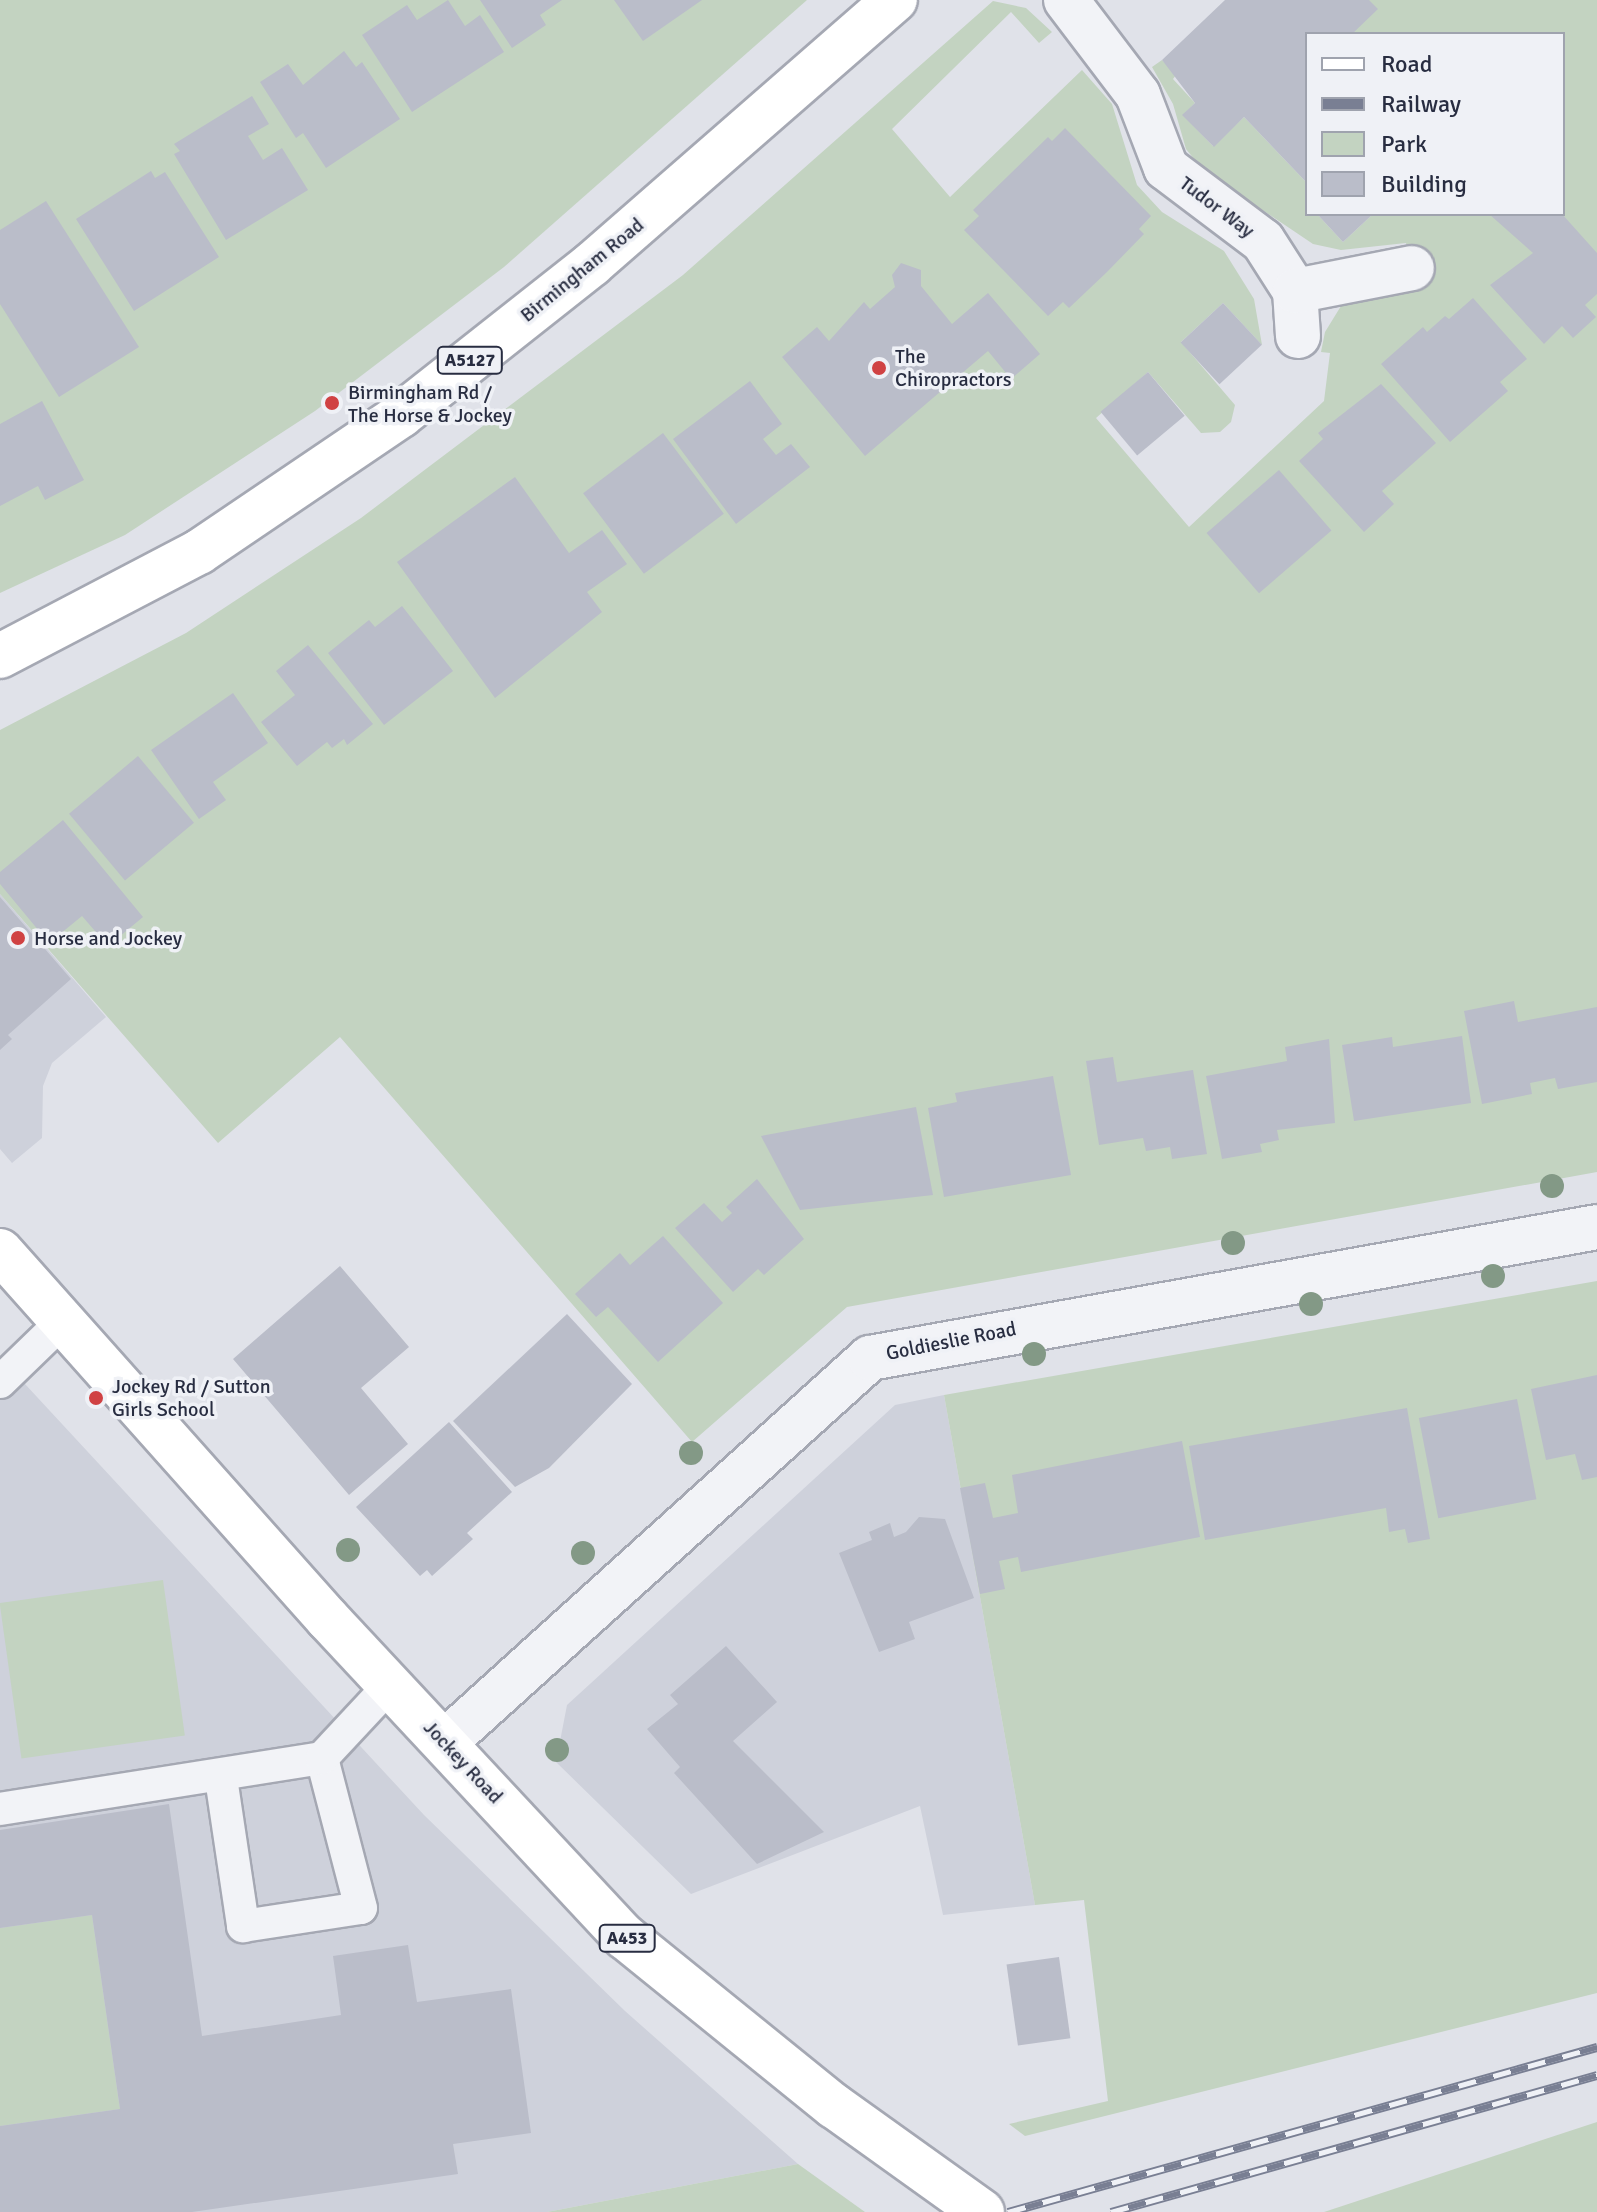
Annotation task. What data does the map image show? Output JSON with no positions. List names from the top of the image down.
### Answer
{
  "streets": {
    "main road": [
      "Birmingham Road",
      "A5127",
      "Jockey Road",
      "A453"
    ],
    "street": ["Tudor Way", "Goldieslie Road"]
  },
  "crossings": [
    ["Goldieslie Road", "Jockey Road"]
  ],
  "places": [
    "The Chiropractors",
    "Birmingham Rd / The Horse & Jockey",
    "Horse and Jockey",
    "Jockey Rd / Sutton Girls School"
  ],
  "legend": [
    "Road",
    "Railway",
    "Park",
    "Building"
  ]
}
